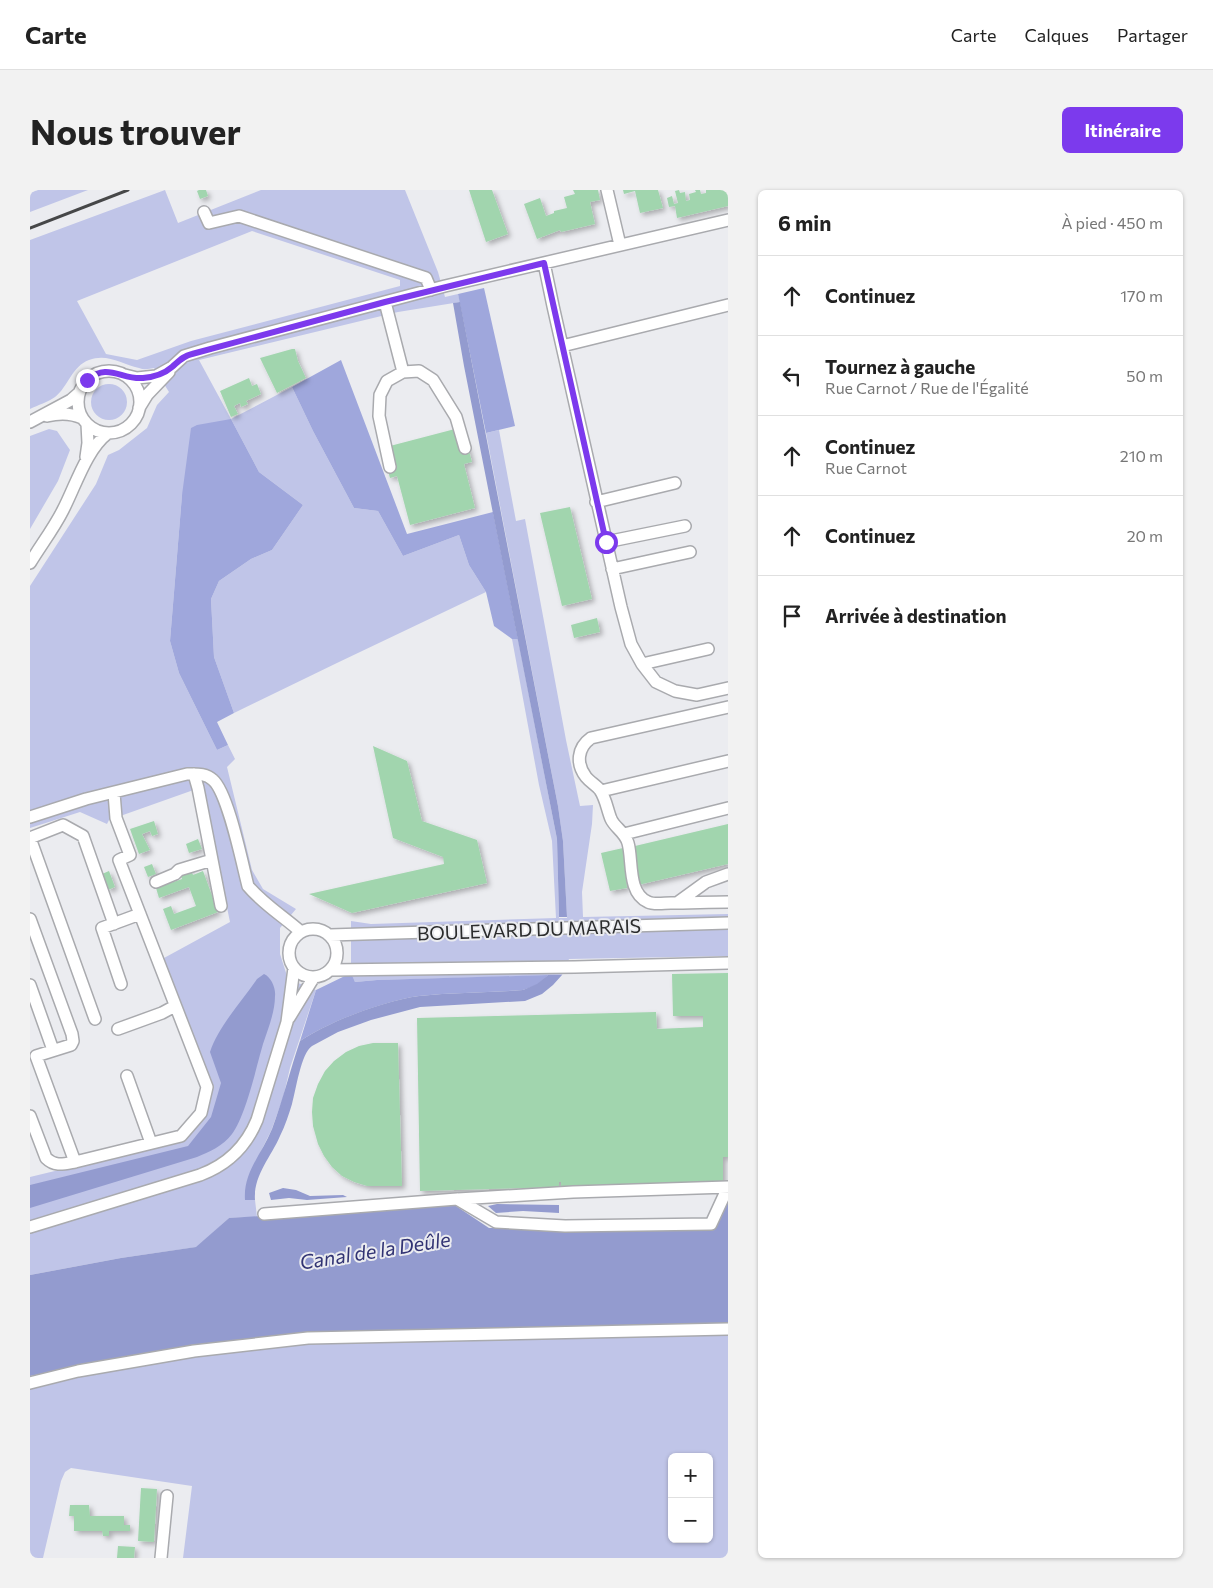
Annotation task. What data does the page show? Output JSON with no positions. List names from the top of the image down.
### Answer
{
  "streets": {
    "street": ["BOULEVARD DU MARAIS"]
  },
  "water": ["Canal de la Deûle"],
  "page": {
    "header": "Carte",
    "nav": ["Carte", "Calques", "Partager"],
    "buttons": "Itinéraire",
    "title": "Nous trouver",
    "heading": ["6 min", "À pied · 450 m"],
    "list": [
      ["Continuez", "170 m"],
      ["Tournez à gauche", "Rue Carnot / Rue de l'Égalité", "50 m"],
      ["Continuez", "Rue Carnot", "210 m"],
      ["Continuez", "20 m"],
      "Arrivée à destination"
    ],
    "map_buttons": ["+", "−"]
  }
}
